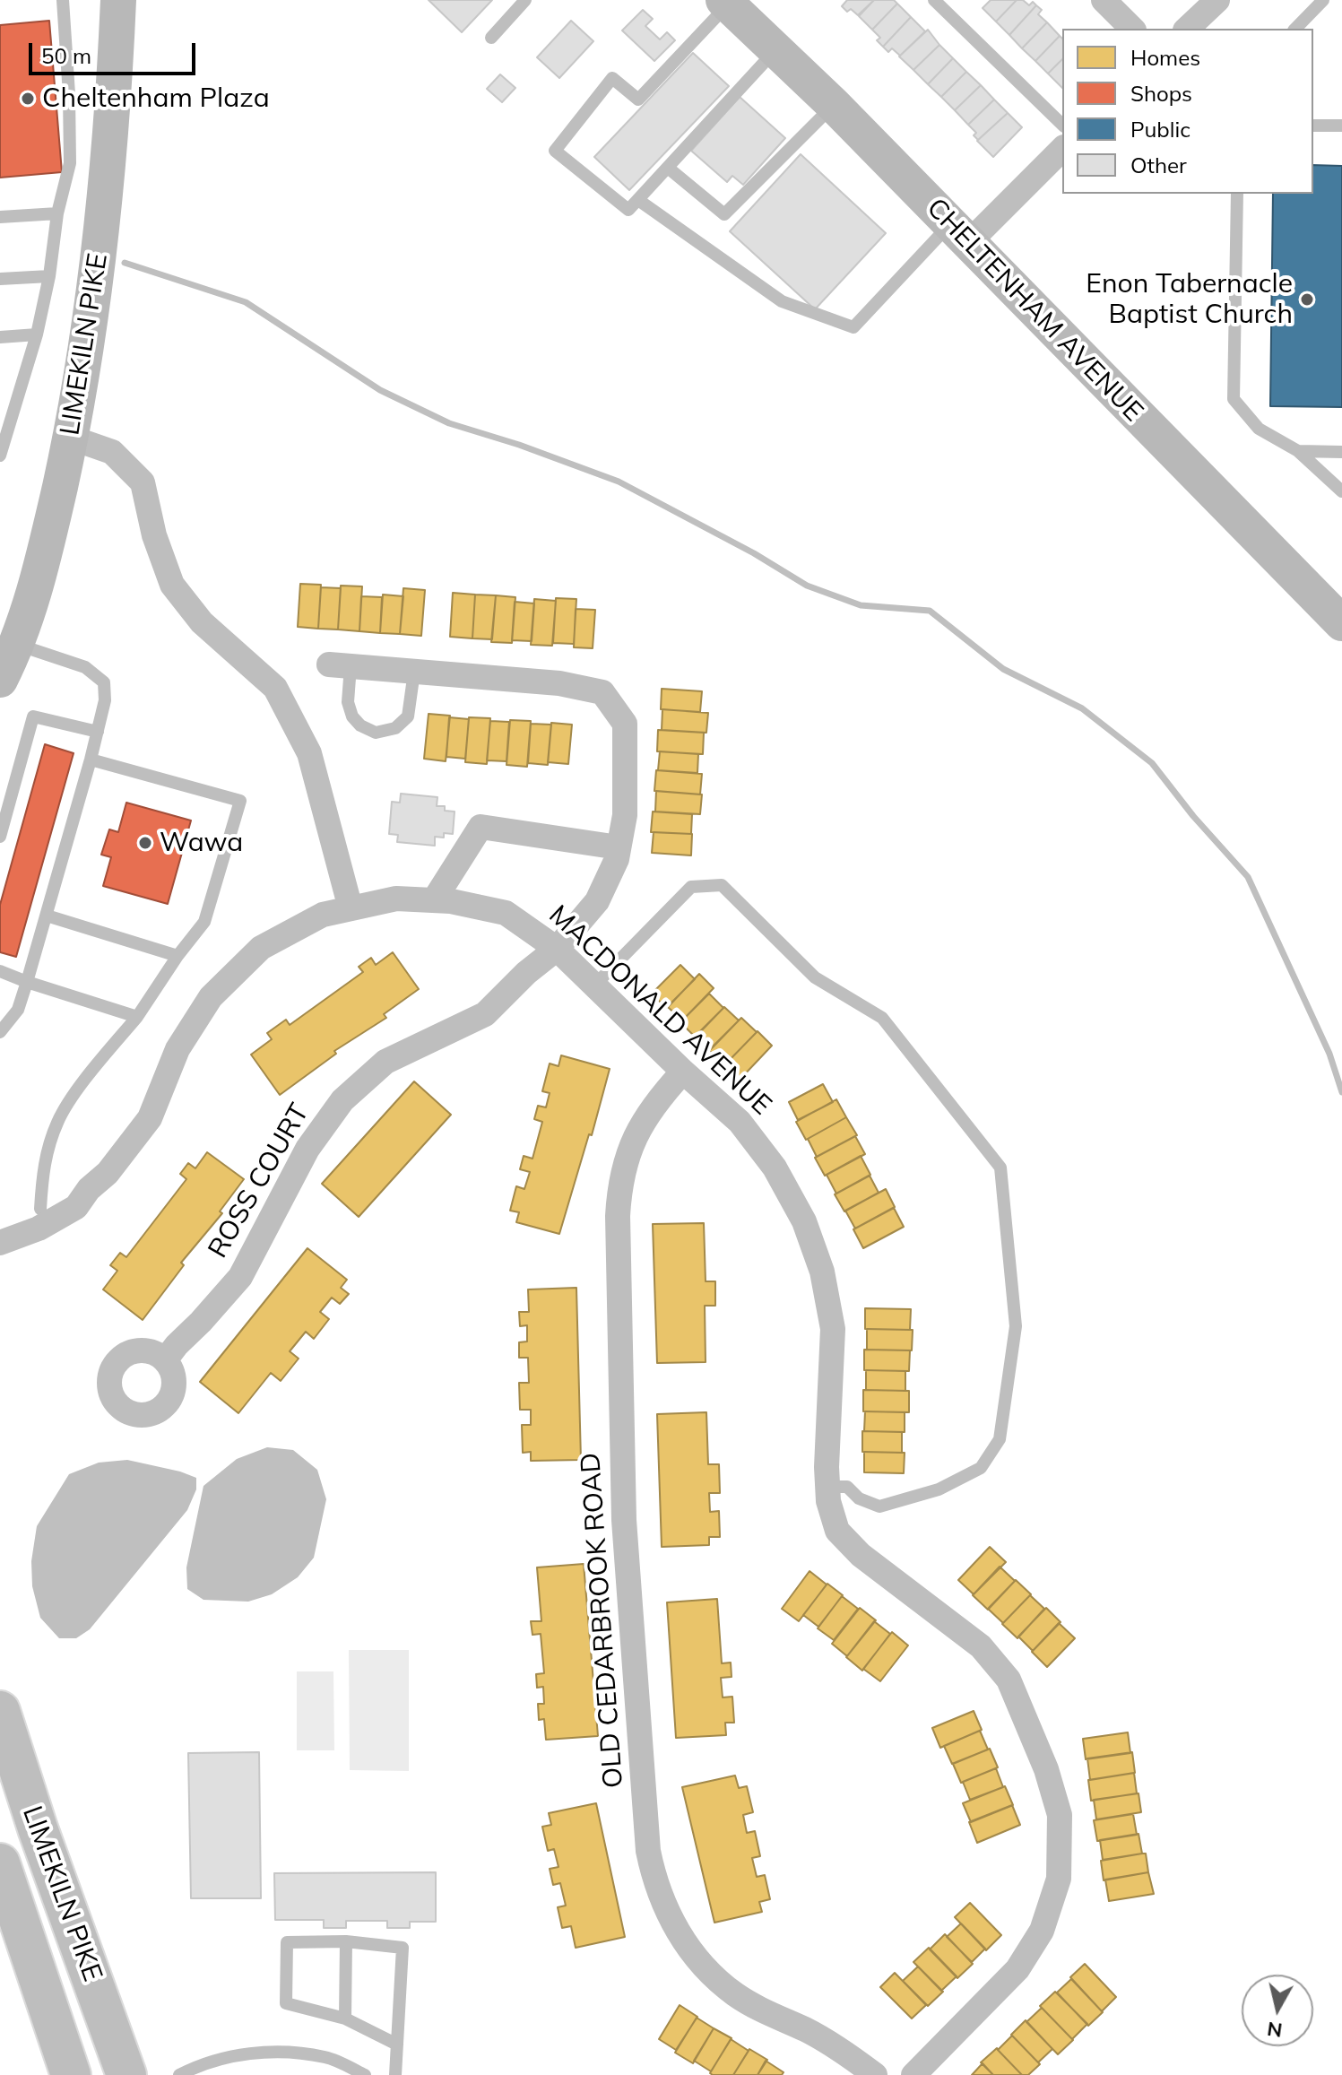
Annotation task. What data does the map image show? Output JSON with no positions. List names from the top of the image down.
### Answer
{
  "streets": {
    "highway": ["LIMEKILN PIKE"],
    "main road": ["CHELTENHAM AVENUE"],
    "street": ["MACDONALD AVENUE", "ROSS COURT", "OLD CEDARBROOK ROAD"]
  },
  "crossings": [
    ["MACDONALD AVENUE", "ROSS COURT"],
    ["MACDONALD AVENUE", "OLD CEDARBROOK ROAD"]
  ],
  "places": ["Cheltenham Plaza", "Enon Tabernacle Baptist Church", "Wawa"],
  "legend": [
    "Homes",
    "Shops",
    "Public",
    "Other"
  ],
  "scale_bar": "50 m",
  "north": "bottom"
}
